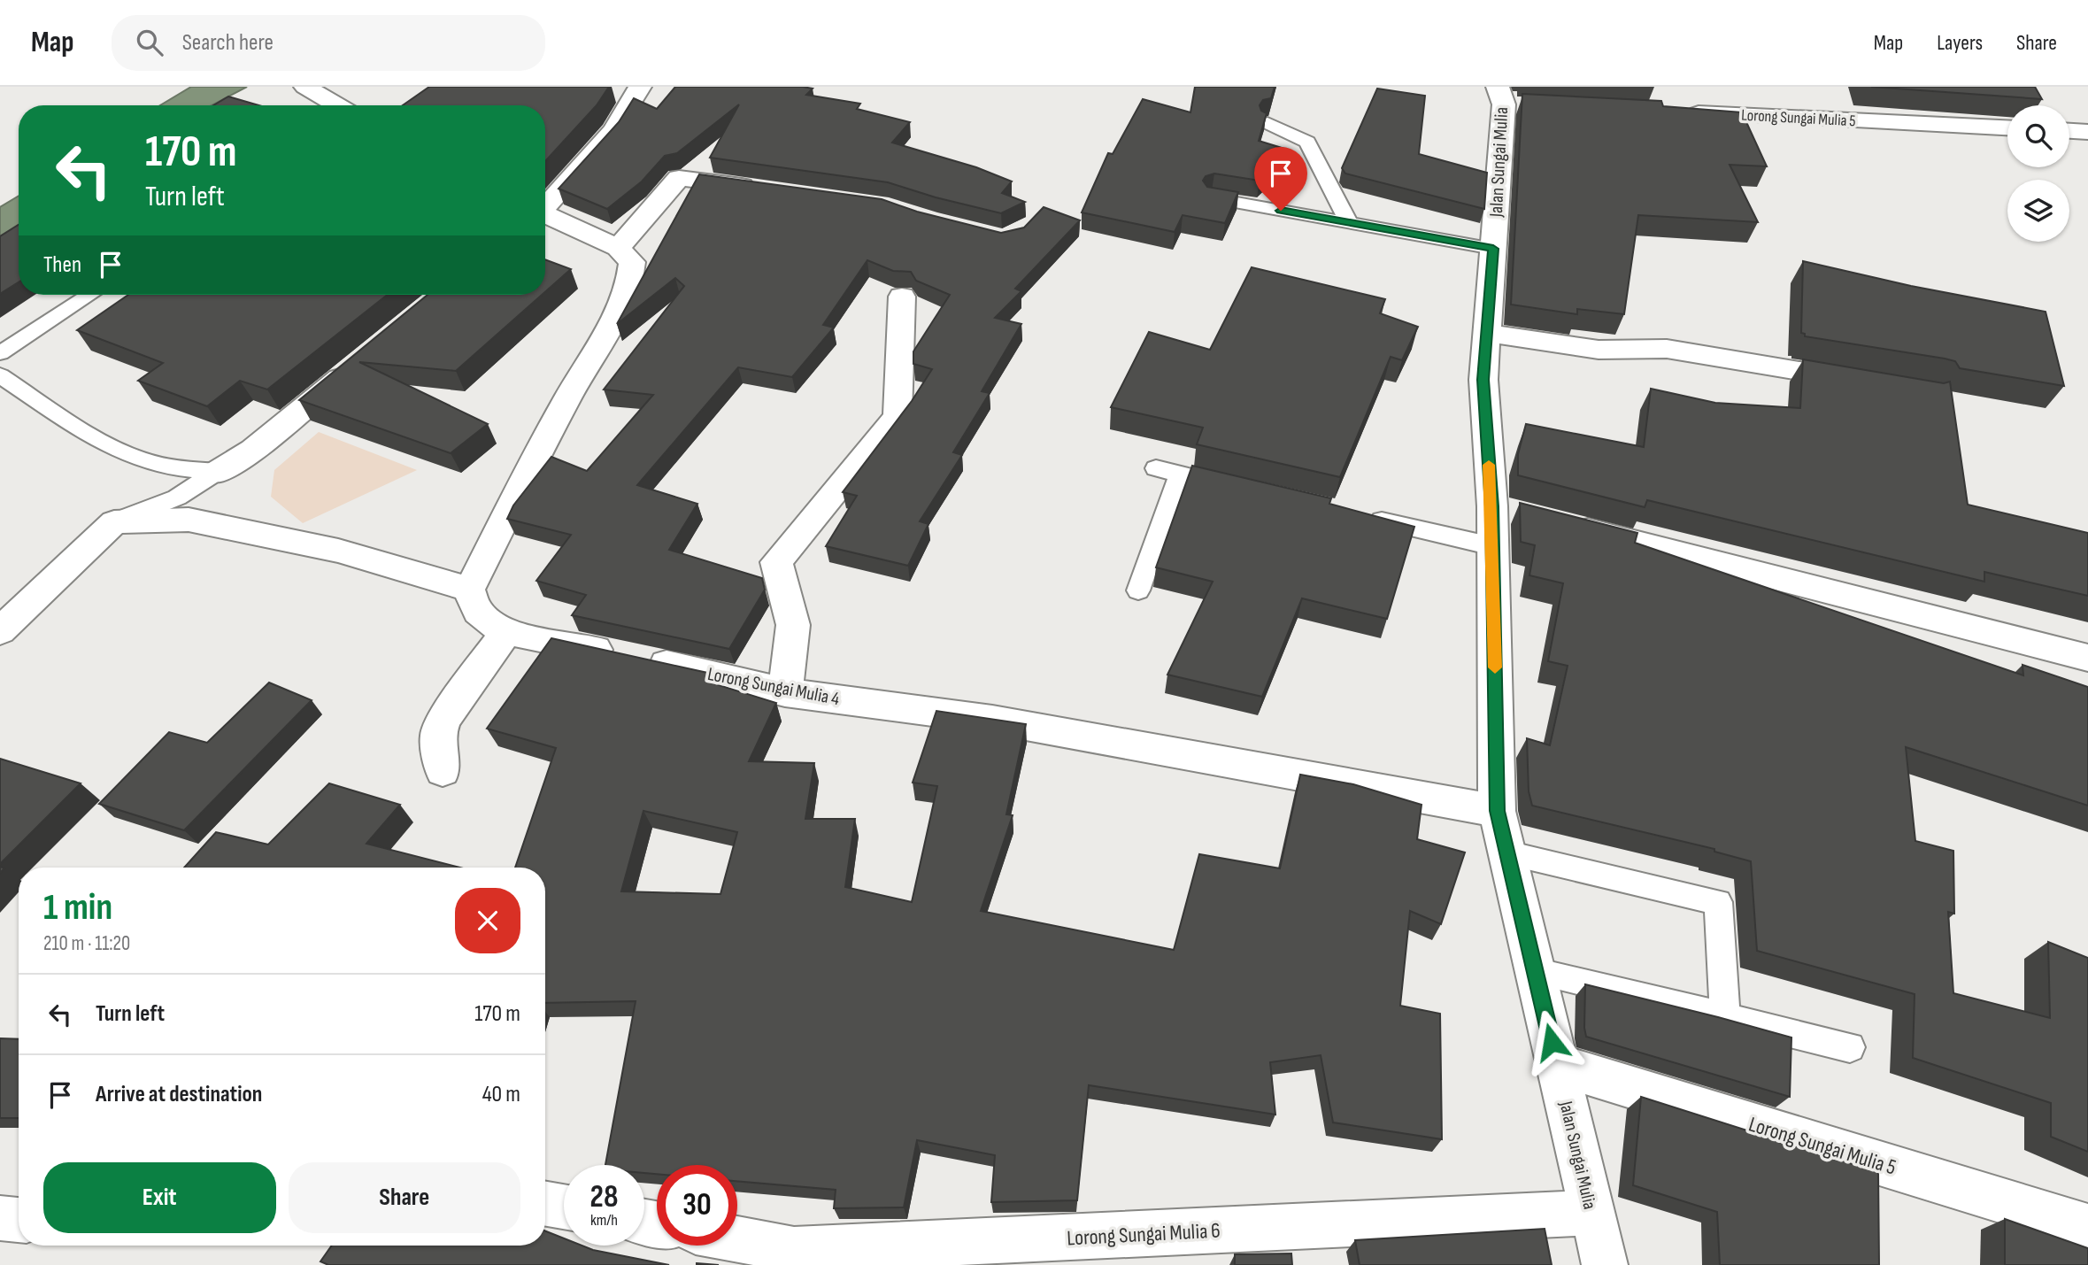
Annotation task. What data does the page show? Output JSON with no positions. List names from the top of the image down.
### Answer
{
  "streets": {
    "street": [
      "Lorong Sungai Mulia 5",
      "Jalan Sungai Mulia",
      "Lorong Sungai Mulia 4",
      "Lorong Sungai Mulia 6"
    ]
  },
  "crossings": [
    ["Lorong Sungai Mulia 5", "Jalan Sungai Mulia"],
    ["Jalan Sungai Mulia", "Lorong Sungai Mulia 4"],
    ["Jalan Sungai Mulia", "Lorong Sungai Mulia 6"]
  ],
  "page": {
    "header": "Map",
    "search": "Search here",
    "nav": ["Map", "Layers", "Share"],
    "turn": ["170 m", "Turn left"],
    "then": "Then",
    "heading": ["1 min", "210 m · 11:20"],
    "list": [
      {
        "name": "Turn left",
        "value": "170 m"
      },
      {
        "name": "Arrive at destination",
        "value": "40 m"
      }
    ],
    "buttons": ["Exit", "Share"],
    "speed": "28 km/h",
    "limit": "30"
  }
}
